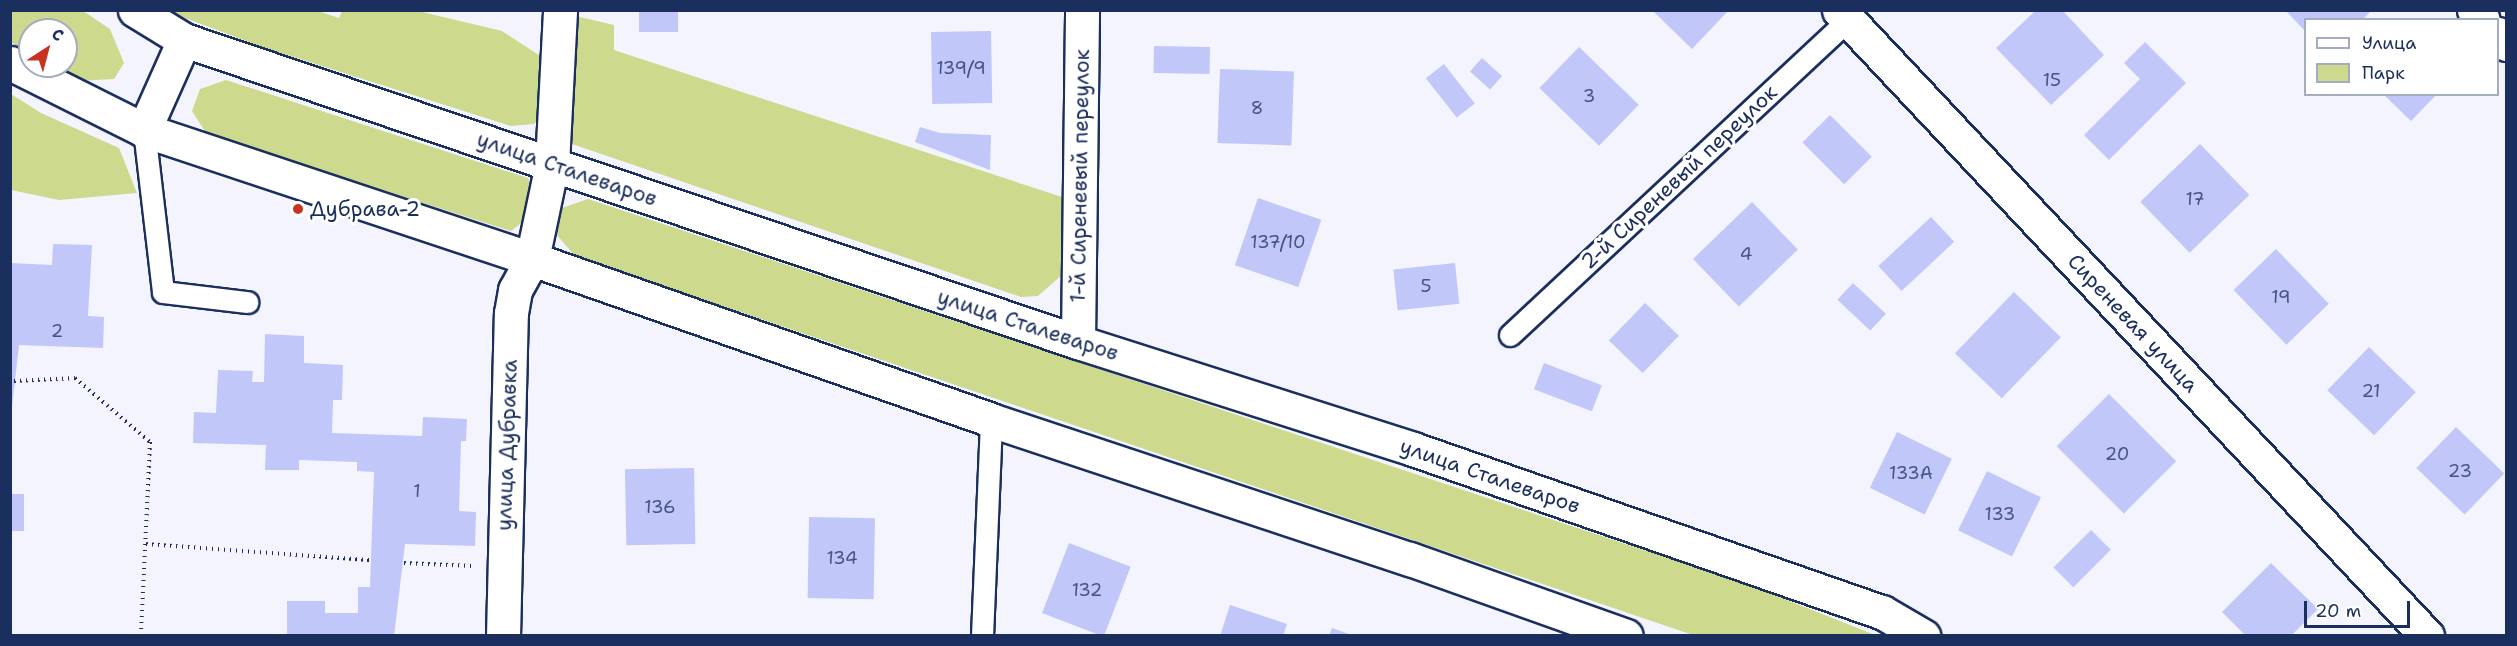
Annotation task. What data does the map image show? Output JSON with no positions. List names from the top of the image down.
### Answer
{
  "streets": {
    "main road": [
      "улица Сталеваров",
      "1-й Сиреневый переулок",
      "Сиреневая улица",
      "улица Дубравка"
    ],
    "lane": ["2-й Сиреневый переулок"]
  },
  "crossings": [
    ["улица Сталеваров", "1-й Сиреневый переулок"],
    ["улица Сталеваров", "улица Дубравка"],
    ["2-й Сиреневый переулок", "Сиреневая улица"]
  ],
  "places": ["Дубрава-2"],
  "house_numbers": [
    "139/9",
    "15",
    "3",
    "8",
    "17",
    "137/10",
    "4",
    "5",
    "19",
    "2",
    "21",
    "20",
    "23",
    "133А",
    "1",
    "136",
    "133",
    "134",
    "132"
  ],
  "legend": ["Улица", "Парк"],
  "scale_bar": "20 m",
  "north": "top right"
}
